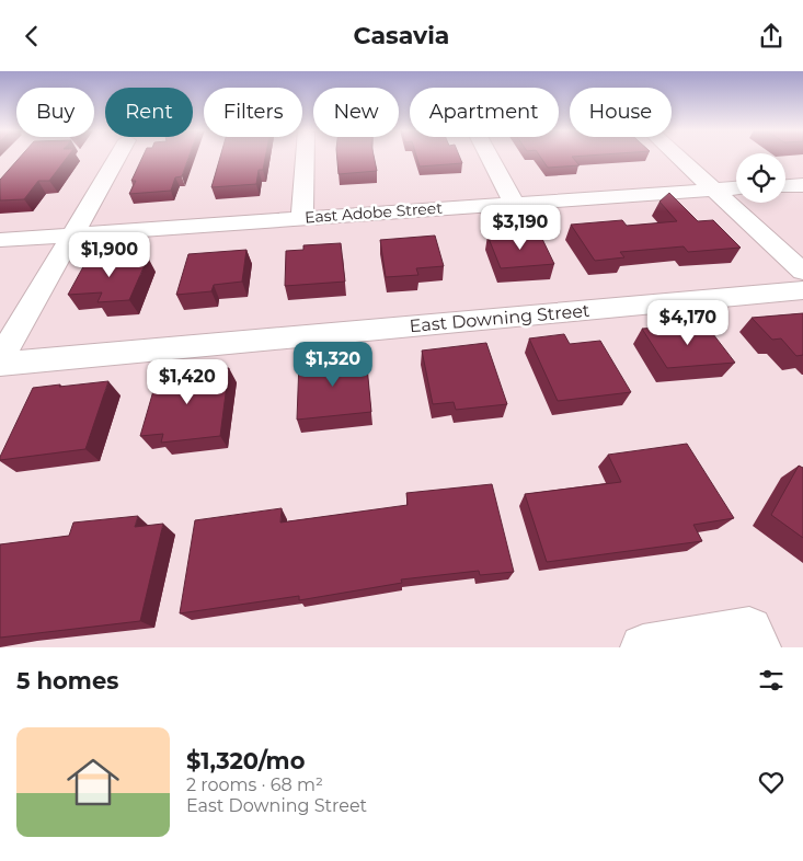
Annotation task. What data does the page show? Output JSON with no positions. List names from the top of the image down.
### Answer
{
  "streets": {
    "street": ["East Adobe Street", "East Downing Street"]
  },
  "page": {
    "header": "Casavia",
    "chip": [
      "Buy",
      "Rent",
      "Filters",
      "New",
      "Apartment",
      "House"
    ],
    "price": [
      "$3,190",
      "$1,900",
      "$4,170",
      "$1,320",
      "$1,420"
    ],
    "heading": "5 homes",
    "list": [
      {
        "name": "$1,320/mo",
        "note": "2 rooms · 68 m² · East Downing Street"
      }
    ]
  }
}
